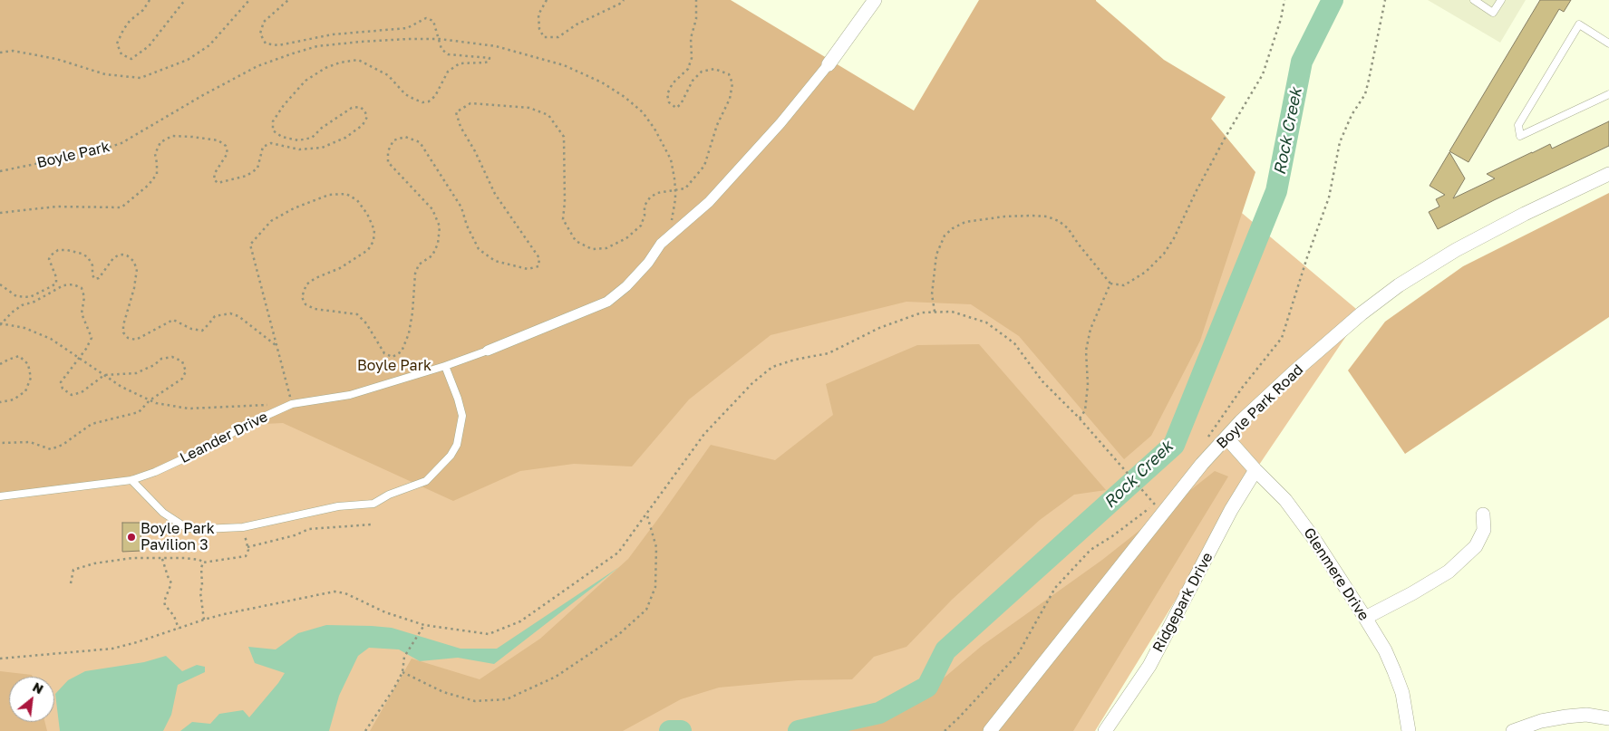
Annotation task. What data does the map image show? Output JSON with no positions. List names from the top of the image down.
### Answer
{
  "streets": {
    "street": ["Boyle Park Road", "Glenmere Drive", "Ridgepark Drive"],
    "lane": ["Leander Drive"],
    "path": ["Boyle Park"]
  },
  "crossings": [
    ["Boyle Park Road", "Glenmere Drive"],
    ["Glenmere Drive", "Ridgepark Drive"]
  ],
  "water": ["Rock Creek"],
  "parks": ["Boyle Park"],
  "places": ["Boyle Park Pavilion 3"],
  "north": "top right"
}
